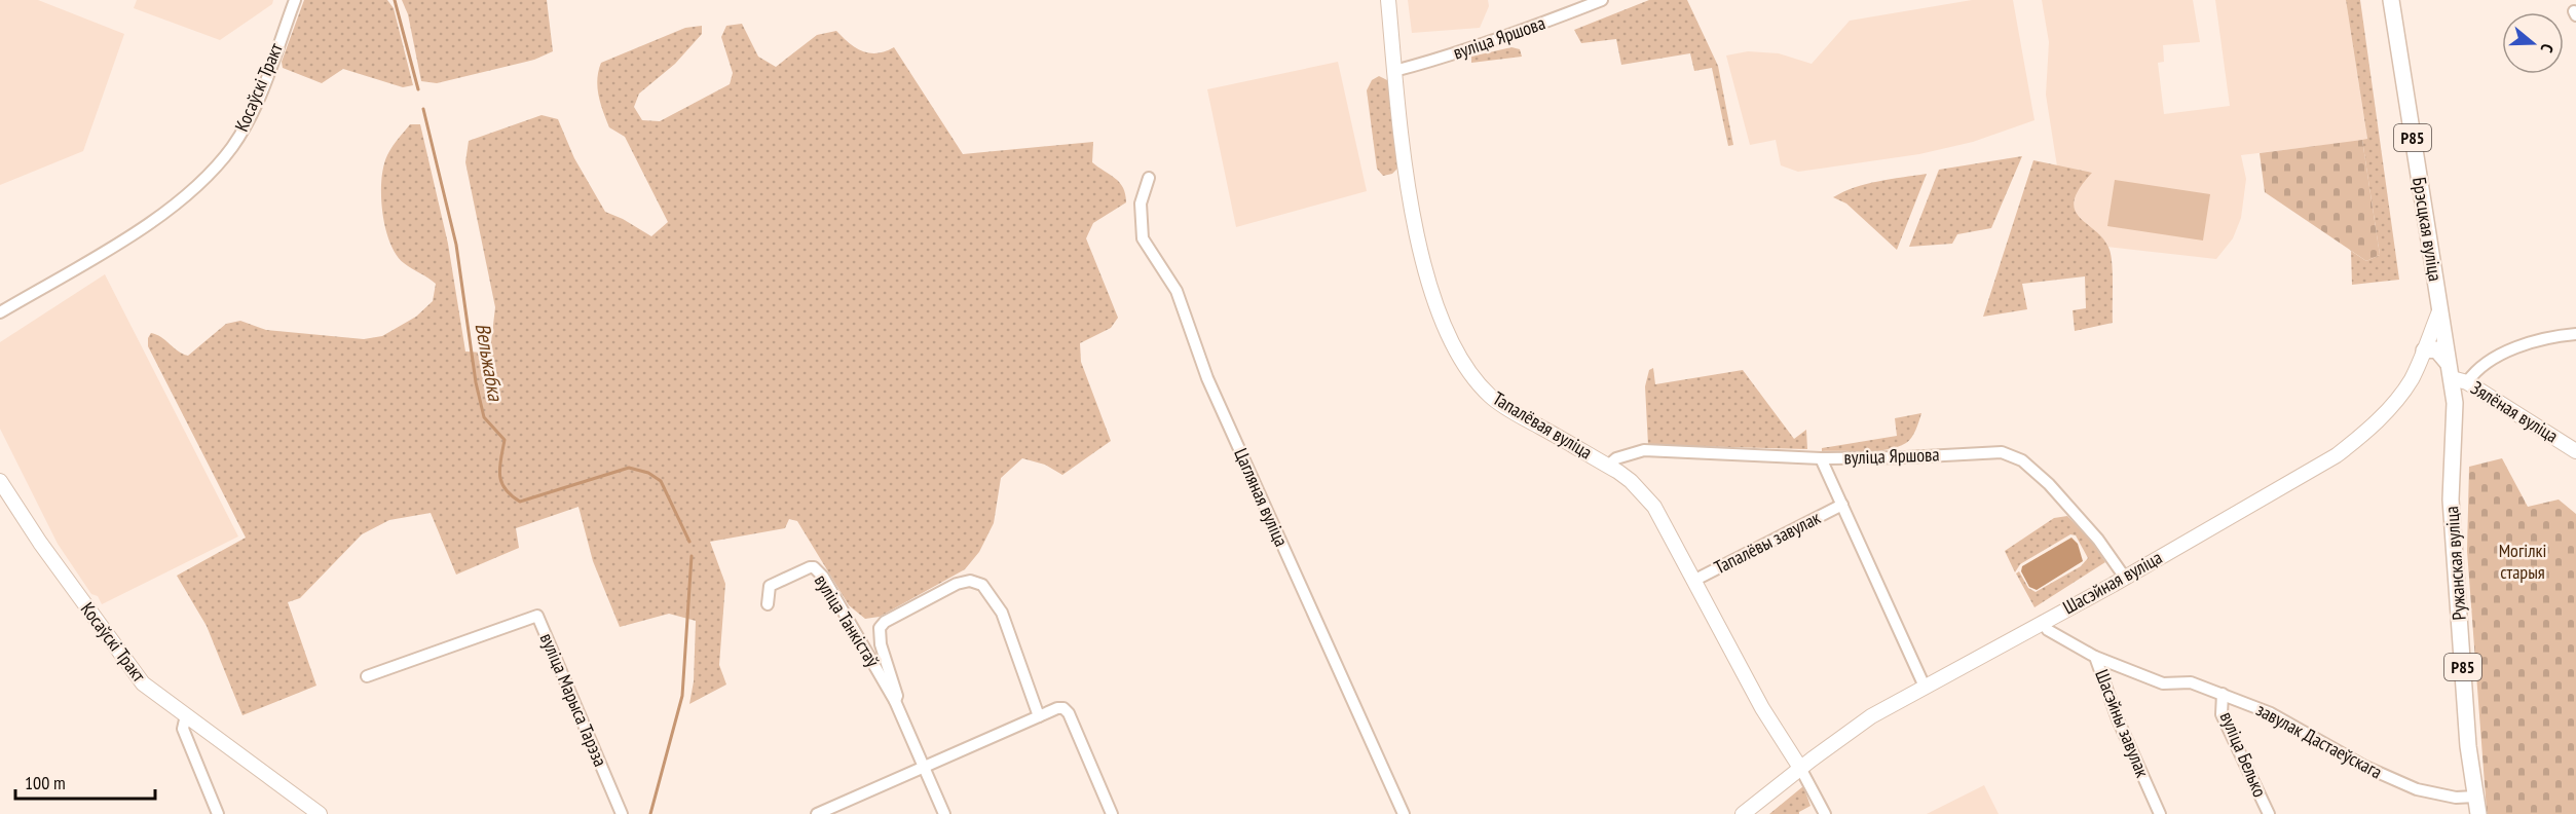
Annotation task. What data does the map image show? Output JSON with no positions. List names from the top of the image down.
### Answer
{
  "streets": {
    "main road": [
      "Косаўскі Тракт",
      "Р85",
      "Брэсцкая вуліца",
      "Зялёная вуліца",
      "Тапалёвая вуліца",
      "Ружанская вуліца",
      "Шасэйная вуліца"
    ],
    "street": [
      "вуліца Яршова",
      "Цагляная вуліца",
      "Тапалёвы завулак",
      "вуліца Танкістаў",
      "вуліца Марыса Тарэза",
      "Шасэйны завулак",
      "завулак Дастаеўскага",
      "вуліца Белько"
    ]
  },
  "crossings": [
    ["вуліца Яршова", "Тапалёвая вуліца"],
    ["вуліца Яршова", "Шасэйная вуліца"],
    ["Брэсцкая вуліца", "Ружанская вуліца"],
    ["Брэсцкая вуліца", "Шасэйная вуліца"],
    ["Зялёная вуліца", "Ружанская вуліца"],
    ["Тапалёвая вуліца", "Тапалёвы завулак"],
    ["Тапалёвая вуліца", "Шасэйная вуліца"],
    ["Ружанская вуліца", "Шасэйная вуліца"],
    ["Ружанская вуліца", "завулак Дастаеўскага"],
    ["Шасэйная вуліца", "Шасэйны завулак"],
    ["Шасэйны завулак", "завулак Дастаеўскага"],
    ["завулак Дастаеўскага", "вуліца Белько"]
  ],
  "water": ["Вельжабка"],
  "parks": ["Могілкі старыя"],
  "scale_bar": "100 m",
  "north": "right"
}
